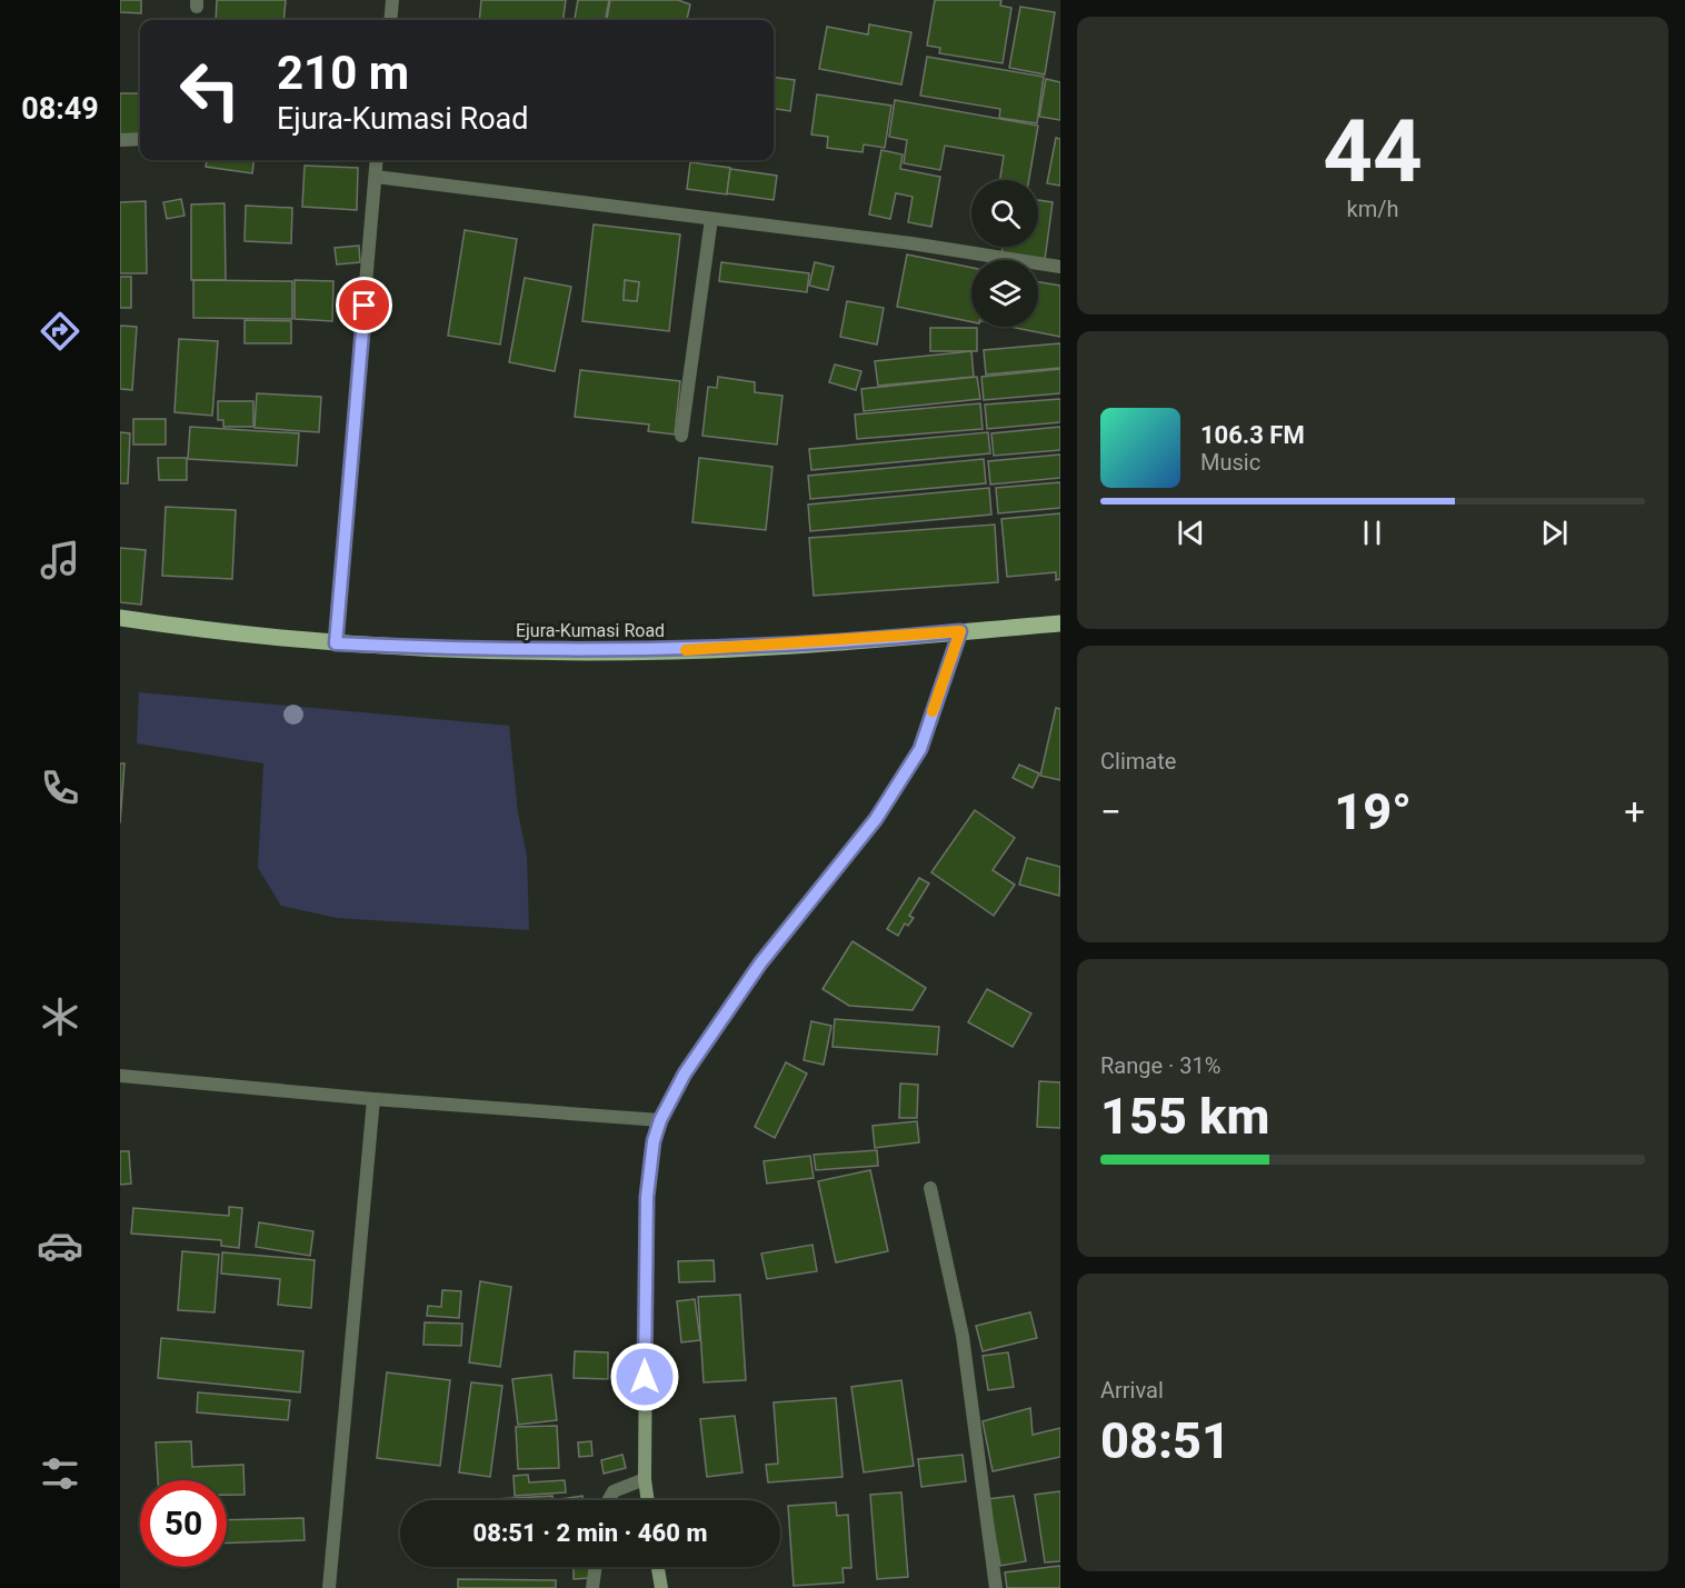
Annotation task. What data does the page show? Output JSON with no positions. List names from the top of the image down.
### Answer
{
  "streets": {
    "main road": ["Ejura-Kumasi Road"]
  },
  "page": {
    "tabs": "08:49",
    "tile": [
      ["44", "km/h"],
      "Climate",
      ["Range · 31%", "155 km"],
      ["Arrival", "08:51"]
    ],
    "turn": ["210 m", "Ejura-Kumasi Road"],
    "song": ["106.3 FM", "Music"],
    "heat": ["−", "19°", "+"],
    "limit": "50",
    "trip": "08:51 · 2 min · 460 m"
  }
}
